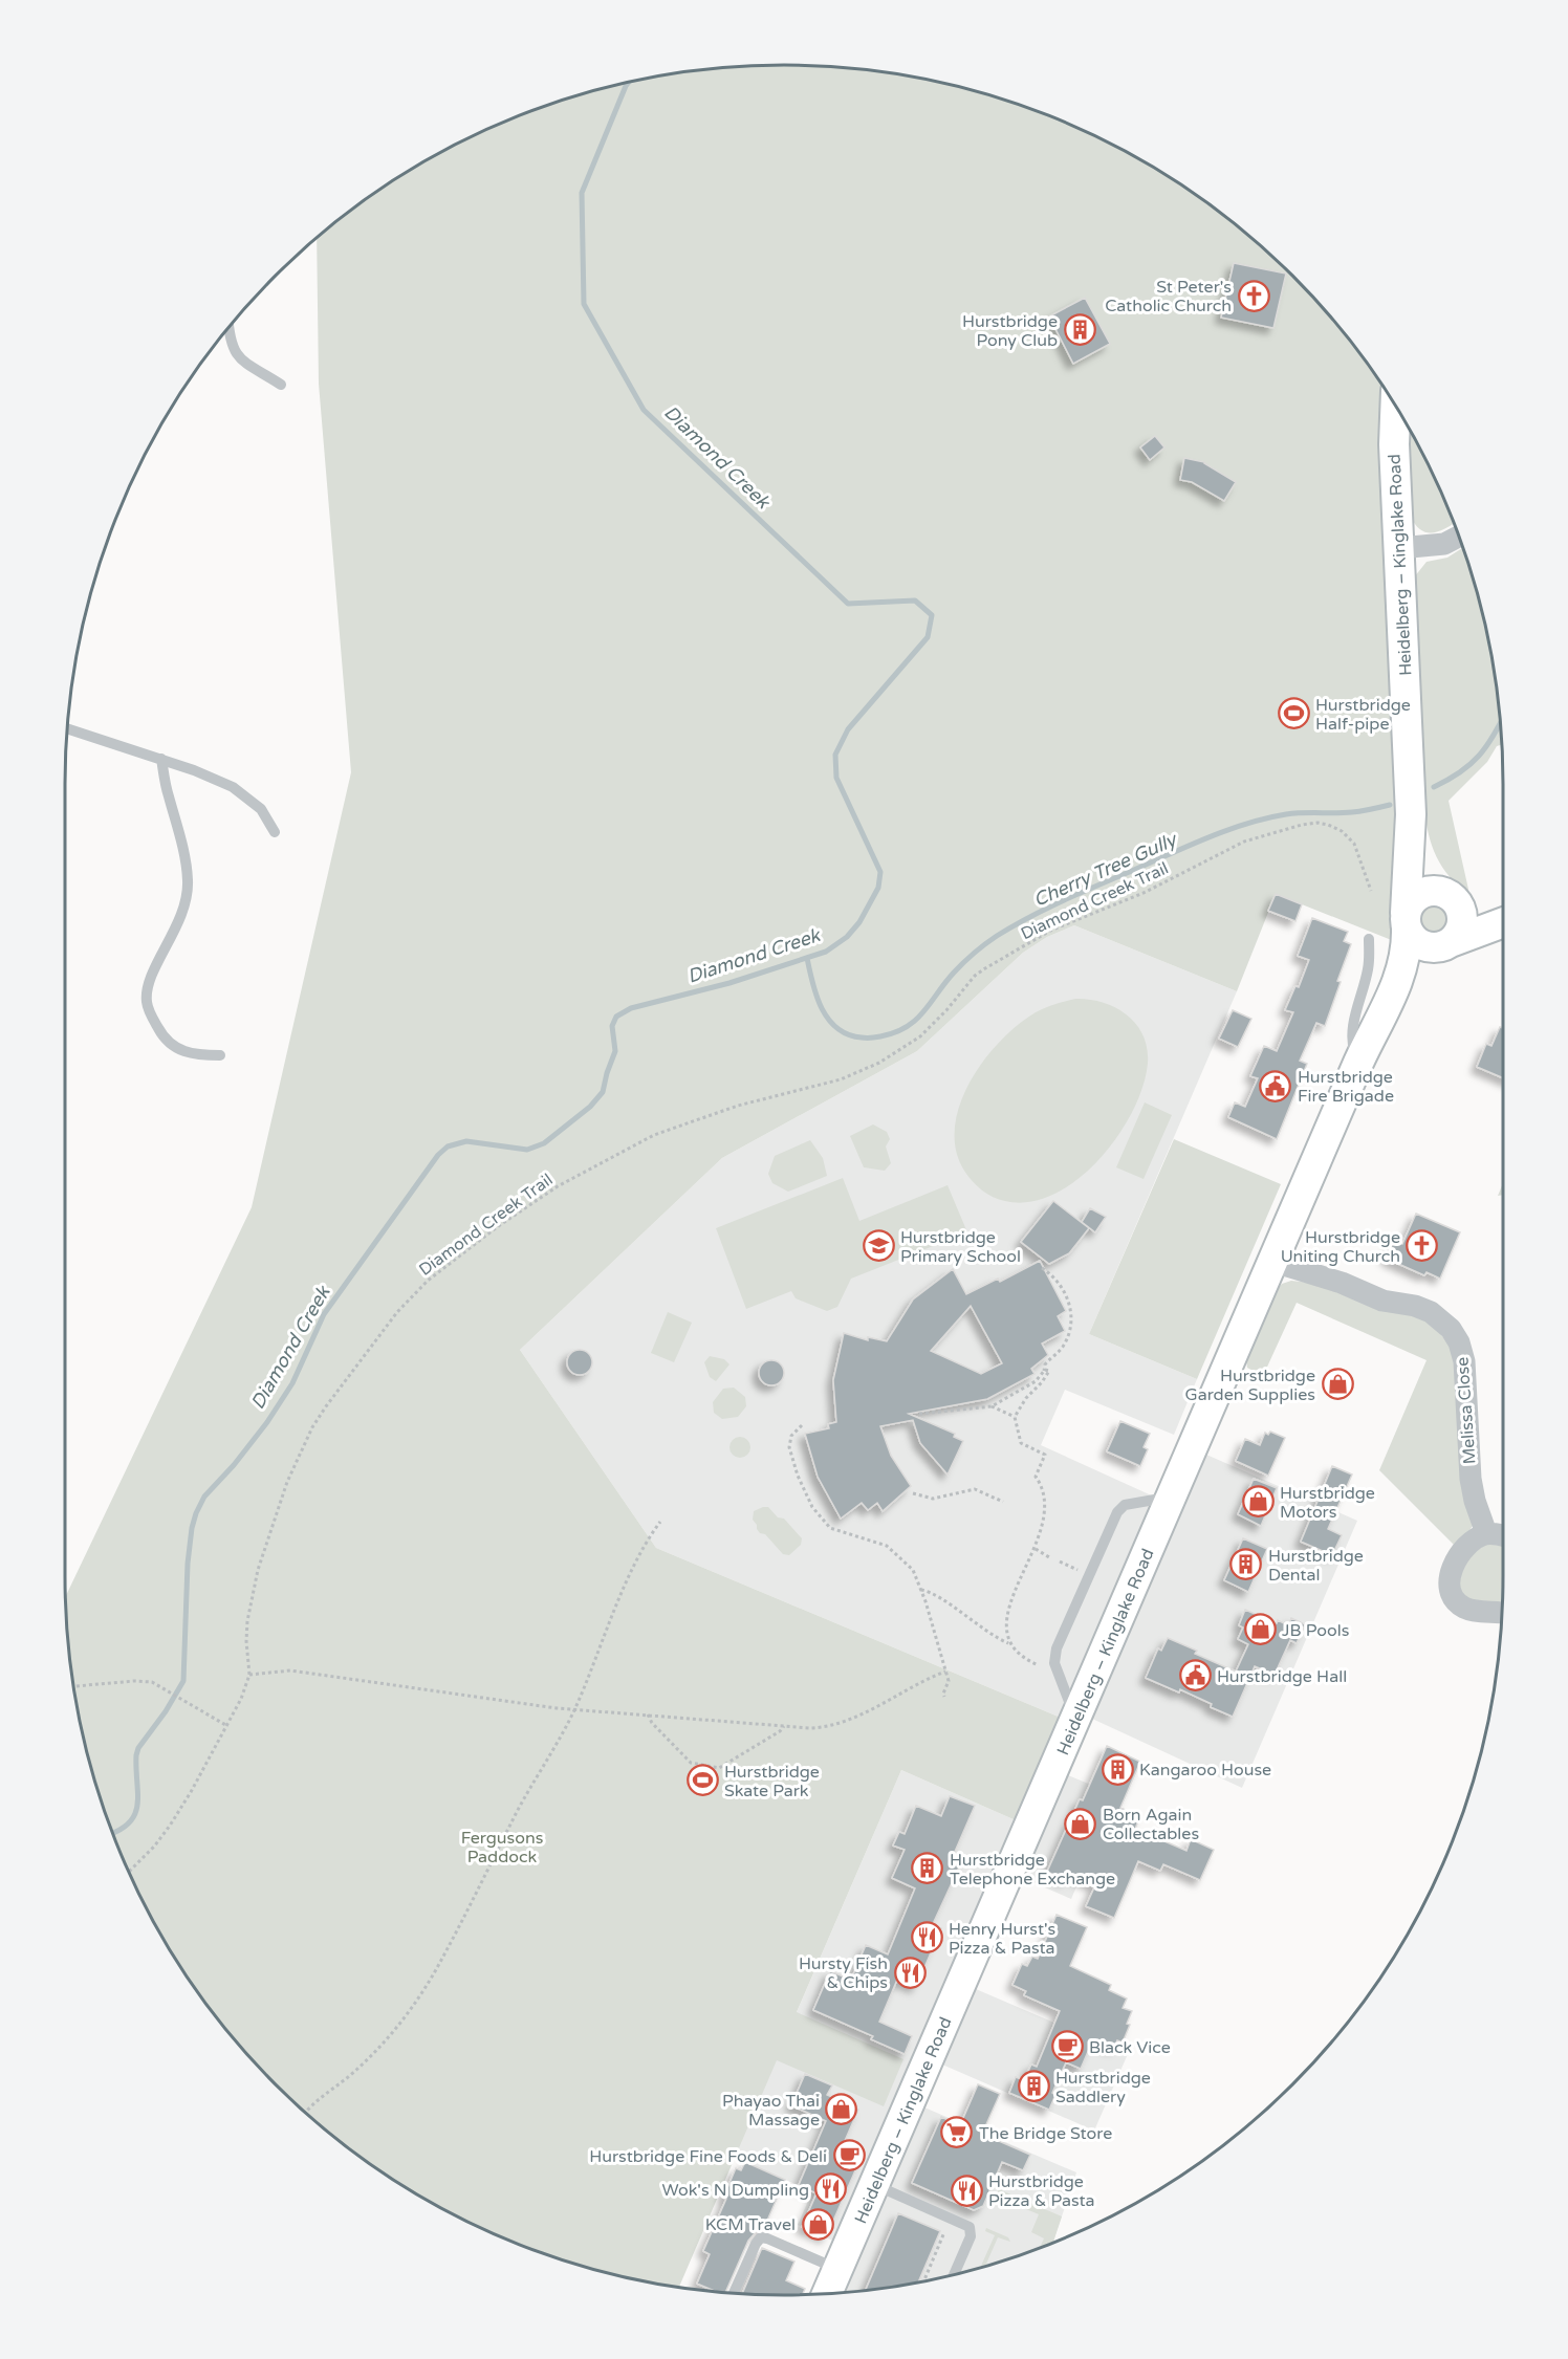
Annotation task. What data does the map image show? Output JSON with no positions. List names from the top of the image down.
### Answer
{
  "streets": {
    "main road": ["Heidelberg – Kinglake Road"],
    "street": ["Melissa Close"],
    "path": ["Diamond Creek Trail"]
  },
  "crossings": [
    ["Heidelberg – Kinglake Road", "Melissa Close"]
  ],
  "water": ["Diamond Creek", "Cherry Tree Gully"],
  "parks": ["Fergusons Paddock"],
  "places": {
    "church": ["St Peter's Catholic Church", "Hurstbridge Uniting Church"],
    "building": [
      "Hurstbridge Pony Club",
      "Hurstbridge Dental",
      "Kangaroo House",
      "Hurstbridge Telephone Exchange",
      "Hurstbridge Saddlery"
    ],
    "sports": ["Hurstbridge Half-pipe", "Hurstbridge Skate Park"],
    "public building": ["Hurstbridge Fire Brigade", "Hurstbridge Hall"],
    "school or university": ["Hurstbridge Primary School"],
    "shop": [
      "Hurstbridge Garden Supplies",
      "Hurstbridge Motors",
      "JB Pools",
      "Born Again Collectables",
      "Phayao Thai Massage",
      "KCM Travel"
    ],
    "restaurant": [
      "Henry Hurst's Pizza & Pasta",
      "Hursty Fish & Chips",
      "Wok's N Dumpling",
      "Hurstbridge Pizza & Pasta"
    ],
    "cafe": ["Black Vice", "Hurstbridge Fine Foods & Deli"],
    "supermarket": ["The Bridge Store"]
  }
}
